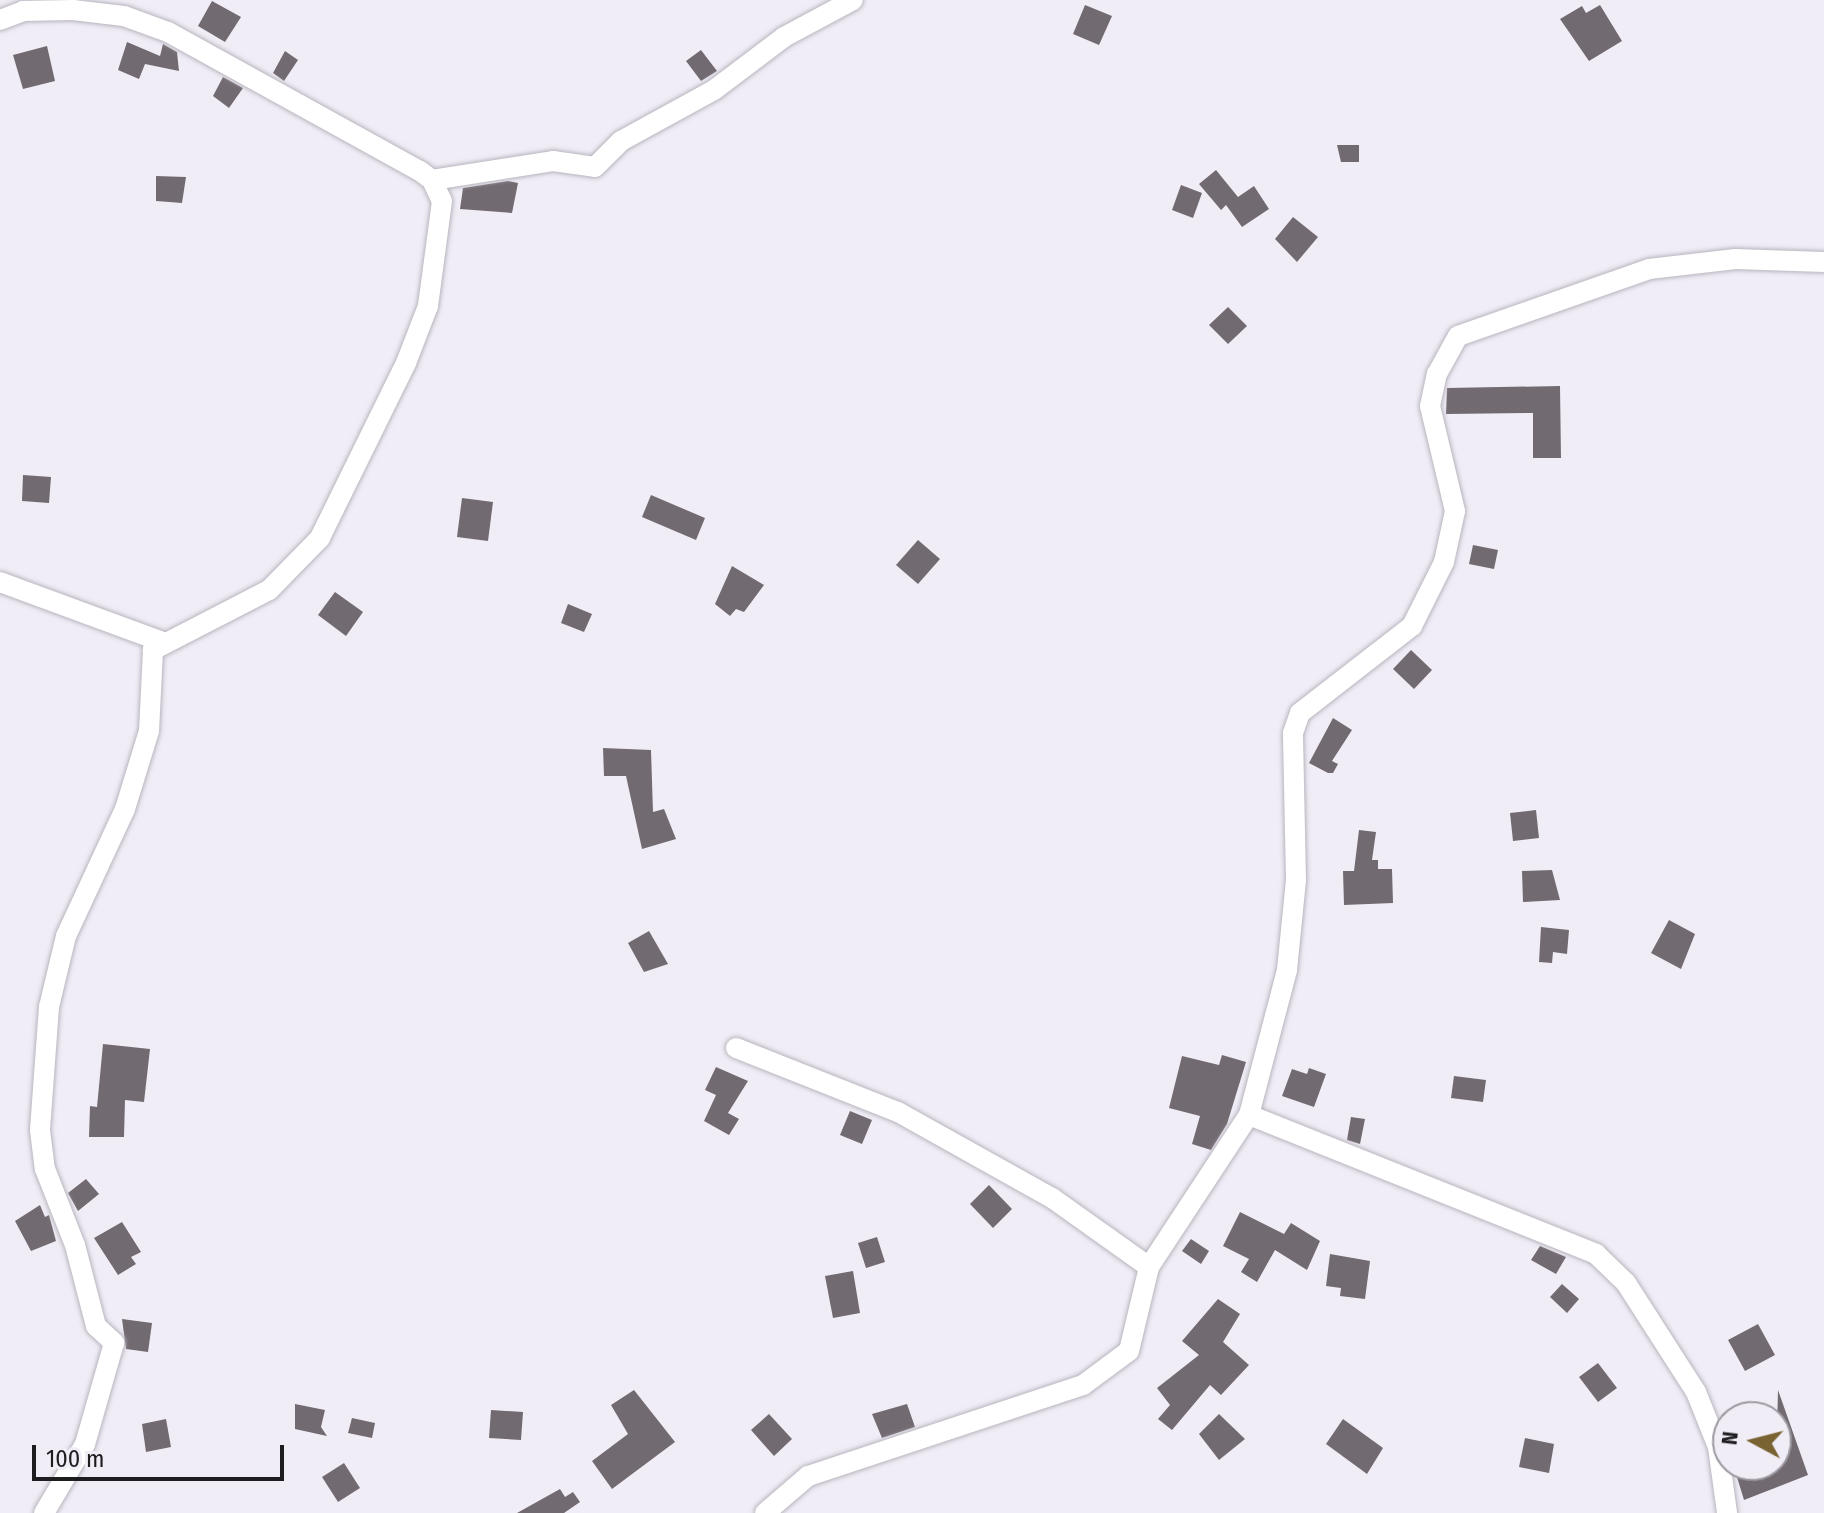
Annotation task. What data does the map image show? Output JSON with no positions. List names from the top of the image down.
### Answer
{
  "scale_bar": "100 m",
  "north": "left"
}
